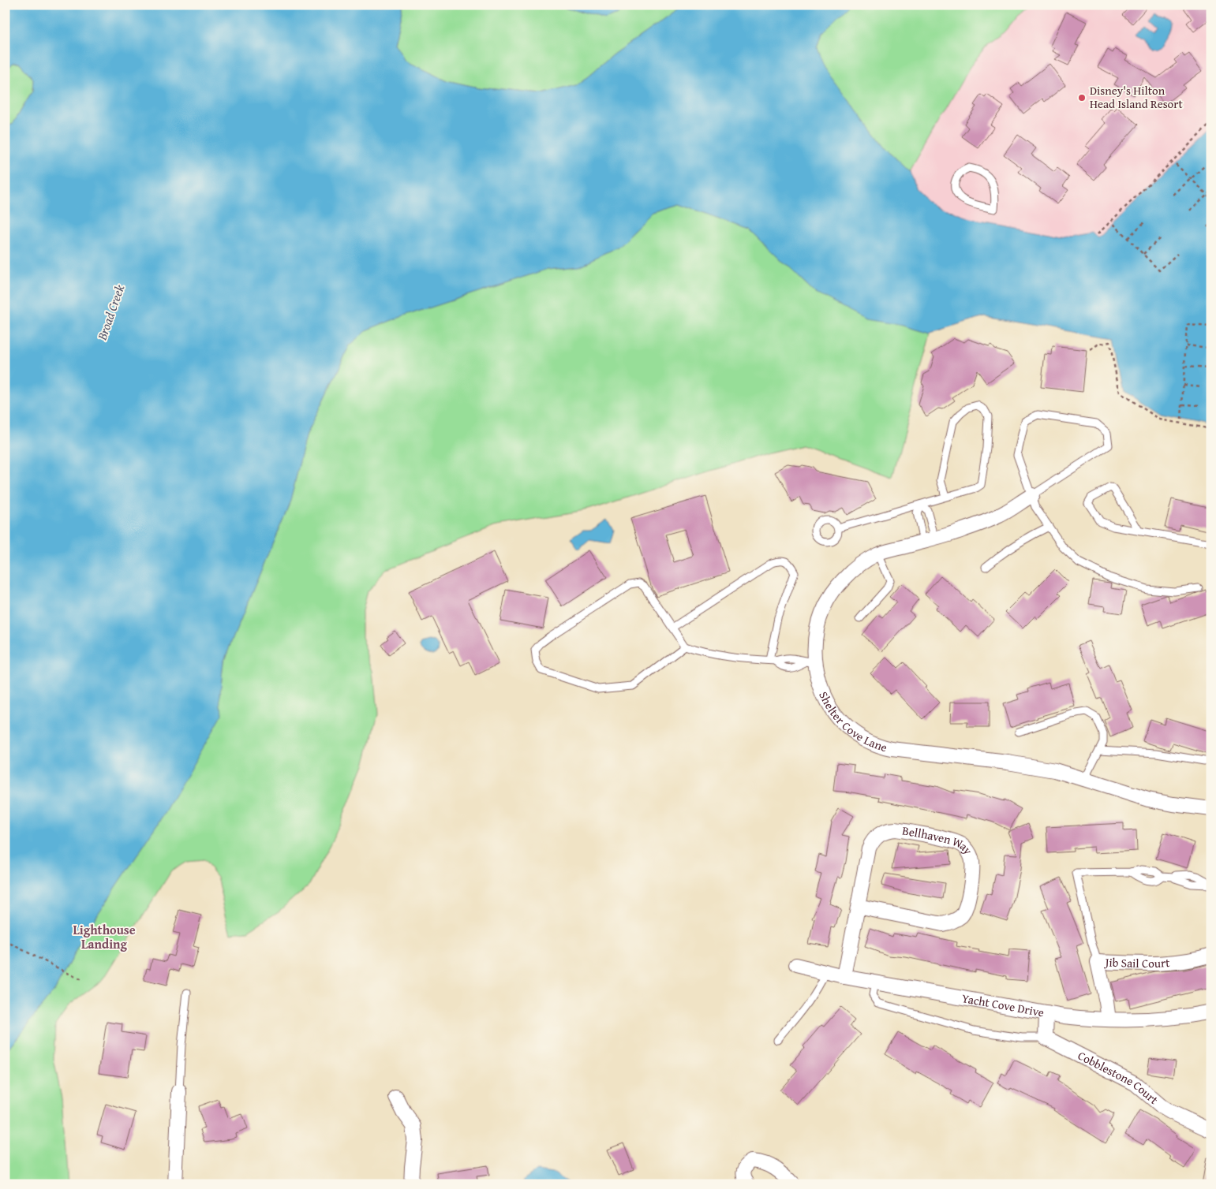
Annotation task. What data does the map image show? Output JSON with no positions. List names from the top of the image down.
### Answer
{
  "streets": {
    "street": [
      "Shelter Cove Lane",
      "Bellhaven Way",
      "Jib Sail Court",
      "Yacht Cove Drive",
      "Cobblestone Court"
    ]
  },
  "crossings": [
    ["Bellhaven Way", "Yacht Cove Drive"],
    ["Jib Sail Court", "Yacht Cove Drive"]
  ],
  "districts": ["Lighthouse Landing"],
  "water": ["Broad Creek"],
  "places": ["Disney's Hilton Head Island Resort"]
}
